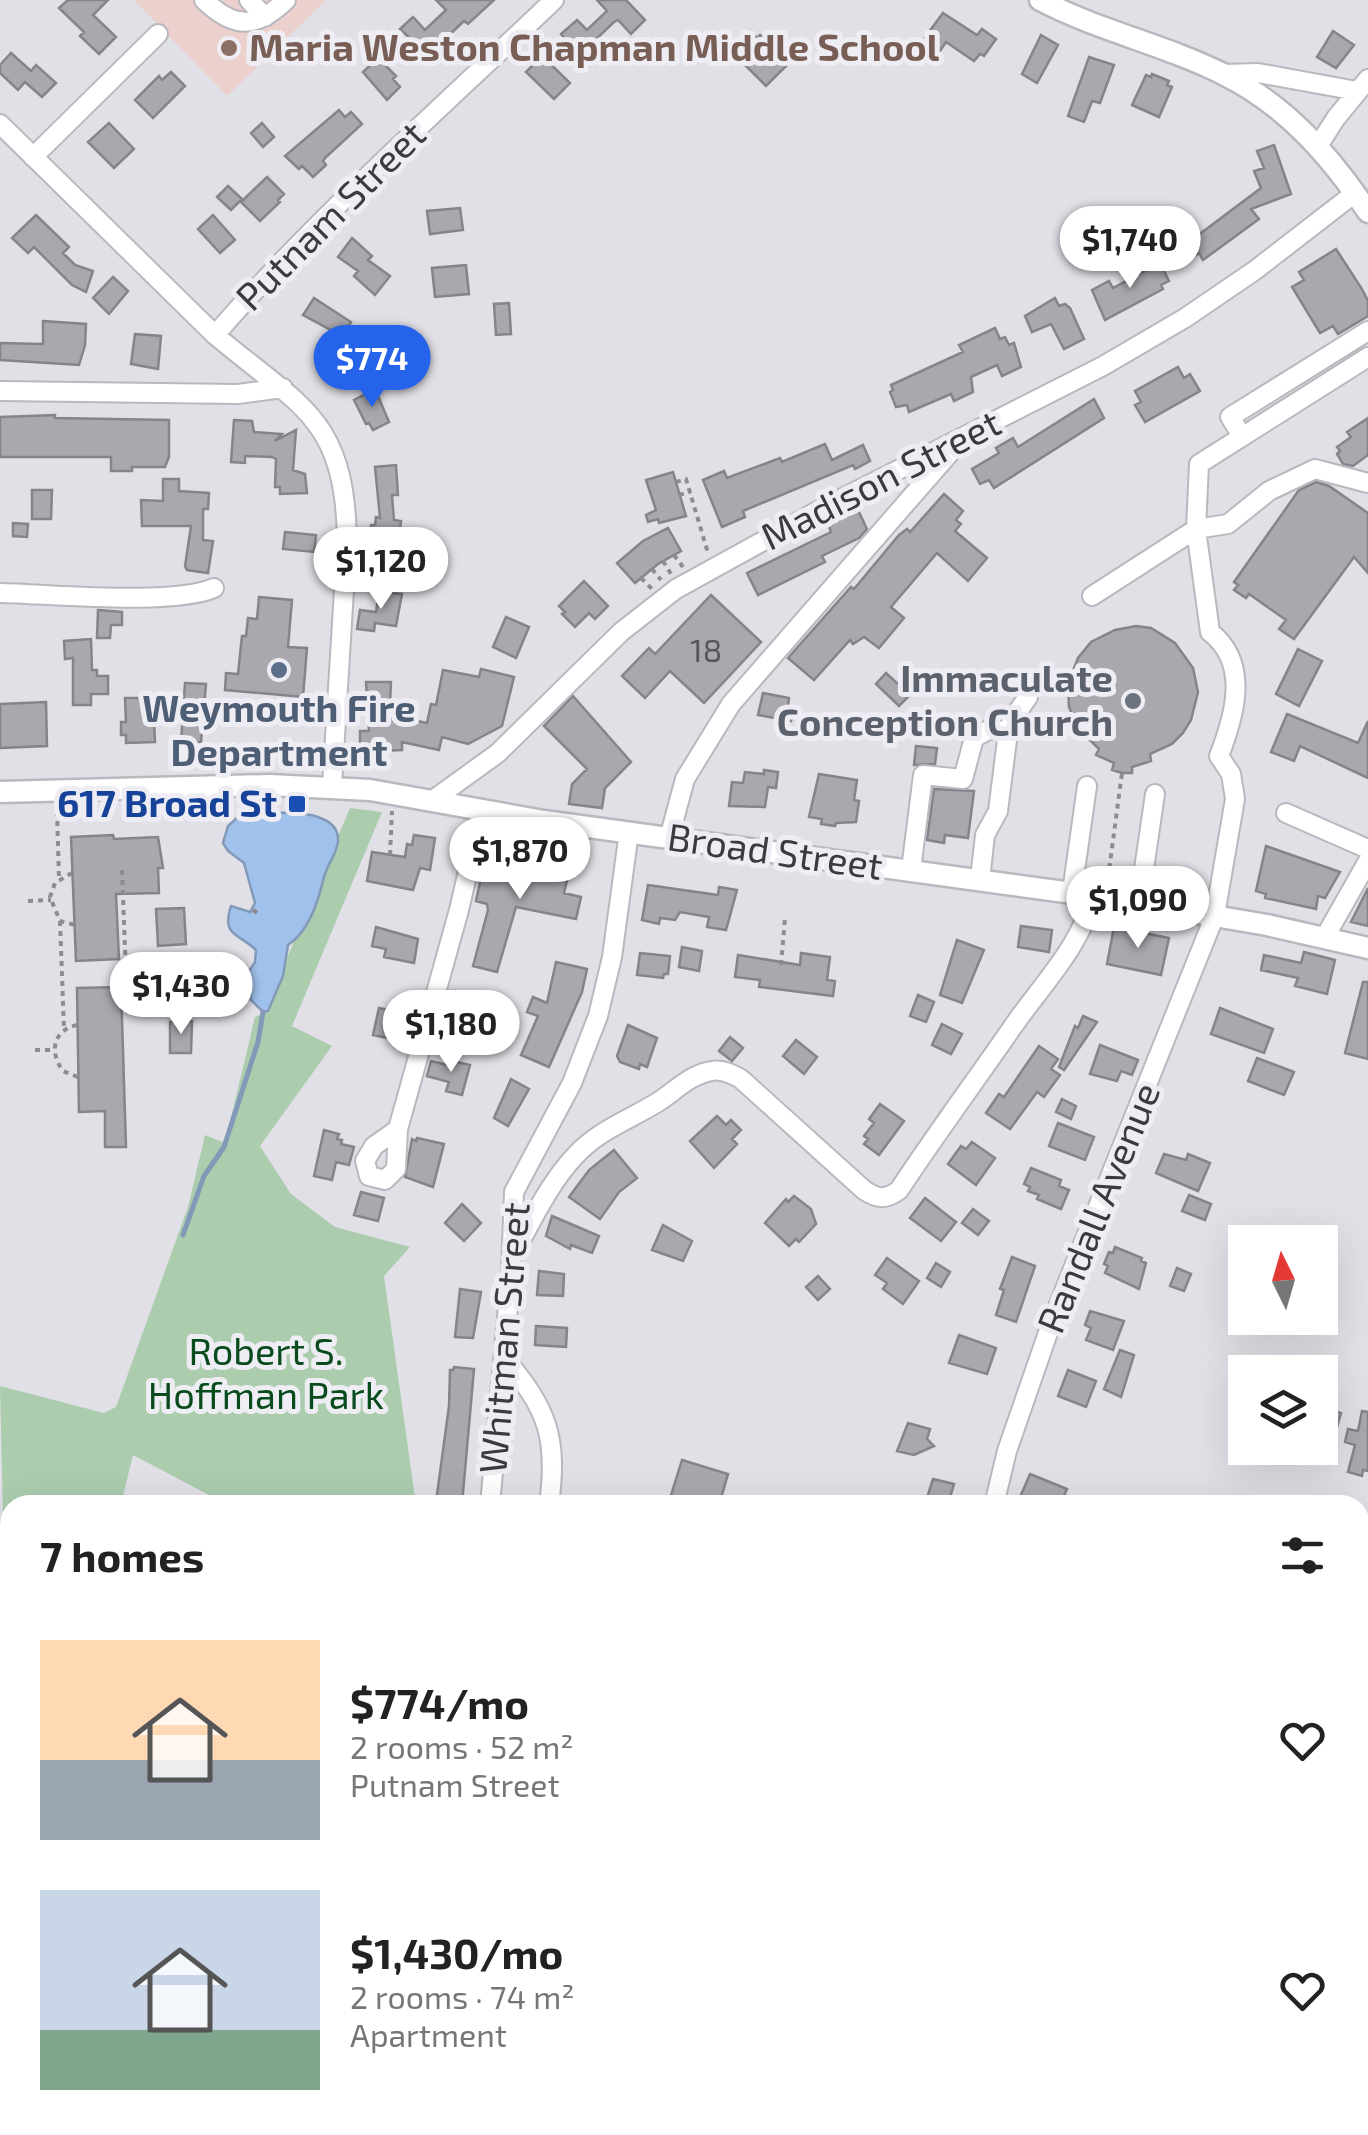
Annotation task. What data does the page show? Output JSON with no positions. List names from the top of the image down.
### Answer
{
  "streets": {
    "main road": ["Broad Street"],
    "street": [
      "Putnam Street",
      "Madison Street",
      "Randall Avenue",
      "Whitman Street"
    ]
  },
  "crossings": [
    ["Putnam Street", "Broad Street"],
    ["Madison Street", "Broad Street"],
    ["Broad Street", "Randall Avenue"],
    ["Broad Street", "Whitman Street"]
  ],
  "parks": ["Robert S. Hoffman Park"],
  "places": {
    "other": ["Maria Weston Chapman Middle School", "Weymouth Fire Department", "Immaculate Conception Church"],
    "transit": ["617 Broad St"]
  },
  "house_numbers": ["18"],
  "north": "top",
  "page": {
    "price": [
      "$1,740",
      "$774",
      "$1,120",
      "$1,870",
      "$1,090",
      "$1,430",
      "$1,180"
    ],
    "heading": "7 homes",
    "list": [
      {
        "name": "$774/mo",
        "note": "2 rooms · 52 m² · Putnam Street"
      },
      {
        "name": "$1,430/mo",
        "note": "2 rooms · 74 m² · Apartment"
      }
    ]
  }
}
